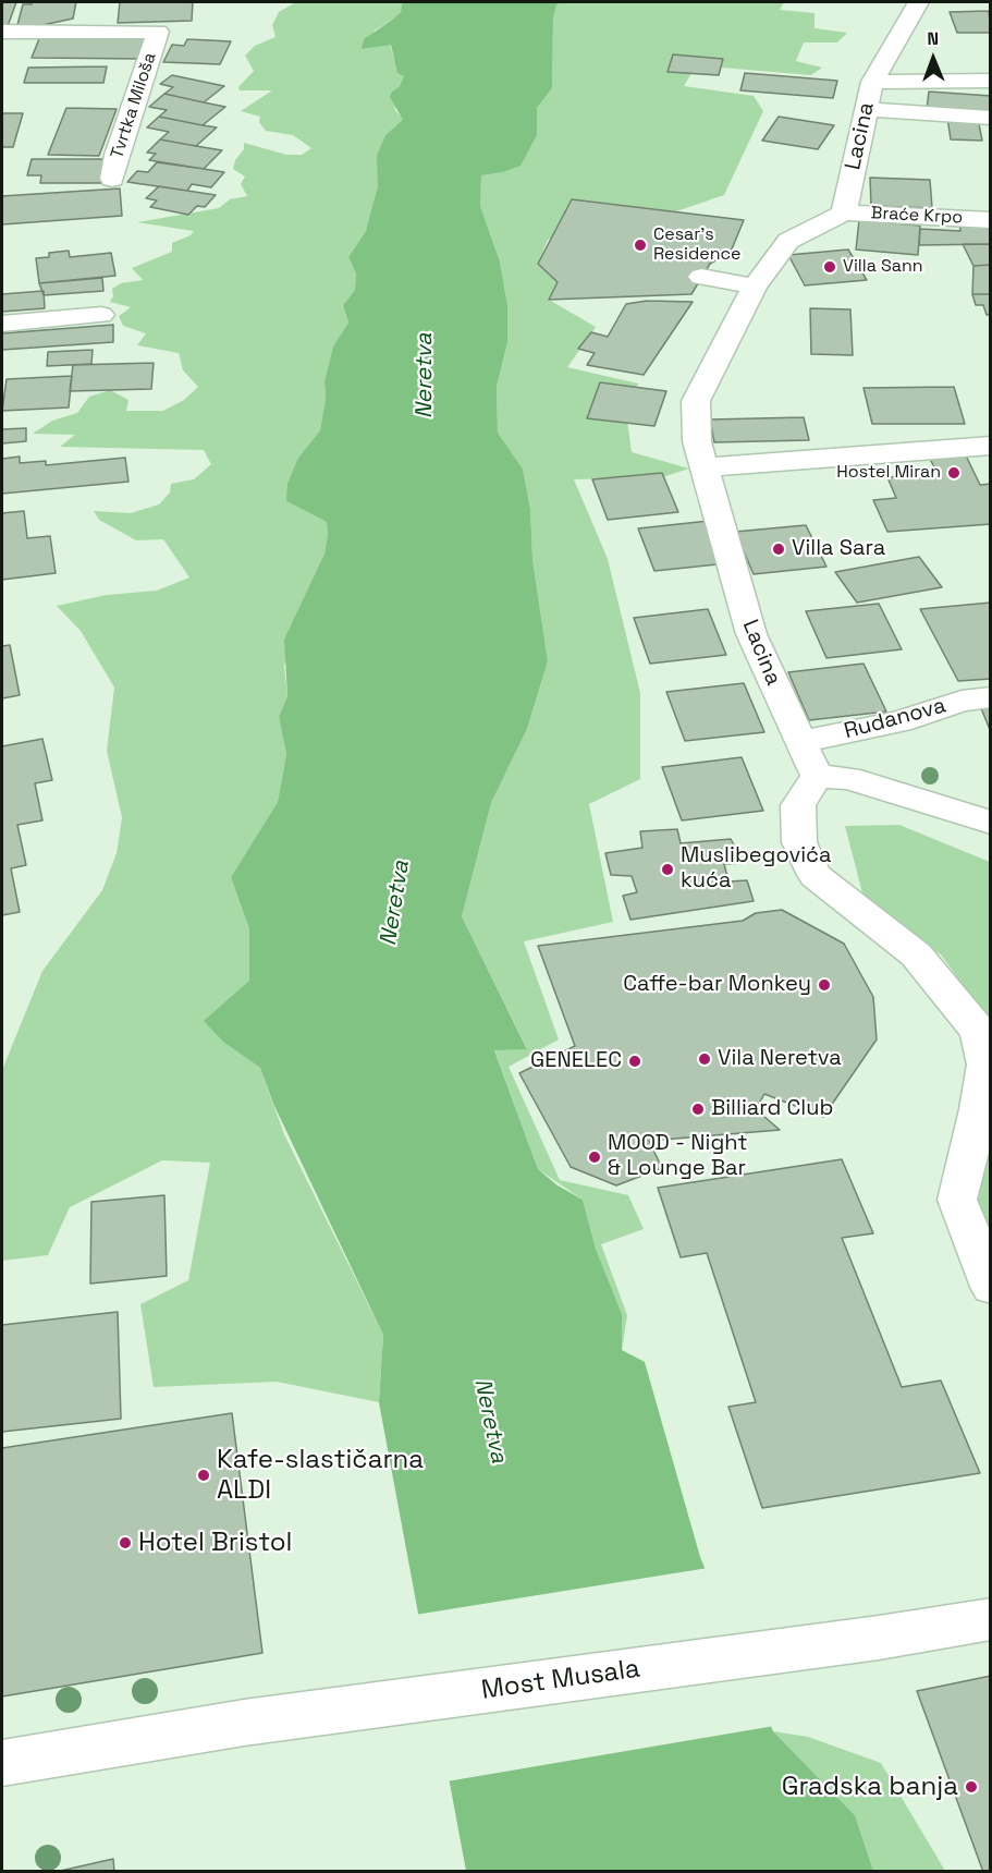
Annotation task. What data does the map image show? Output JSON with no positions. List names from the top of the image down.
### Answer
{
  "streets": {
    "street": [
      "Tvrtka Miloša",
      "Lacina",
      "Braće Krpo",
      "Rudanova",
      "Most Musala"
    ]
  },
  "crossings": [
    ["Lacina", "Braće Krpo"],
    ["Lacina", "Rudanova"]
  ],
  "water": ["Neretva"],
  "places": [
    "Cesar's Residence",
    "Villa Sann",
    "Hostel Miran",
    "Villa Sara",
    "Muslibegovića kuća",
    "Caffe-bar Monkey",
    "Vila Neretva",
    "GENELEC",
    "Billiard Club",
    "MOOD - Night & Lounge Bar",
    "Kafe-slastičarna ALDI",
    "Hotel Bristol",
    "Gradska banja"
  ],
  "north": "top"
}
